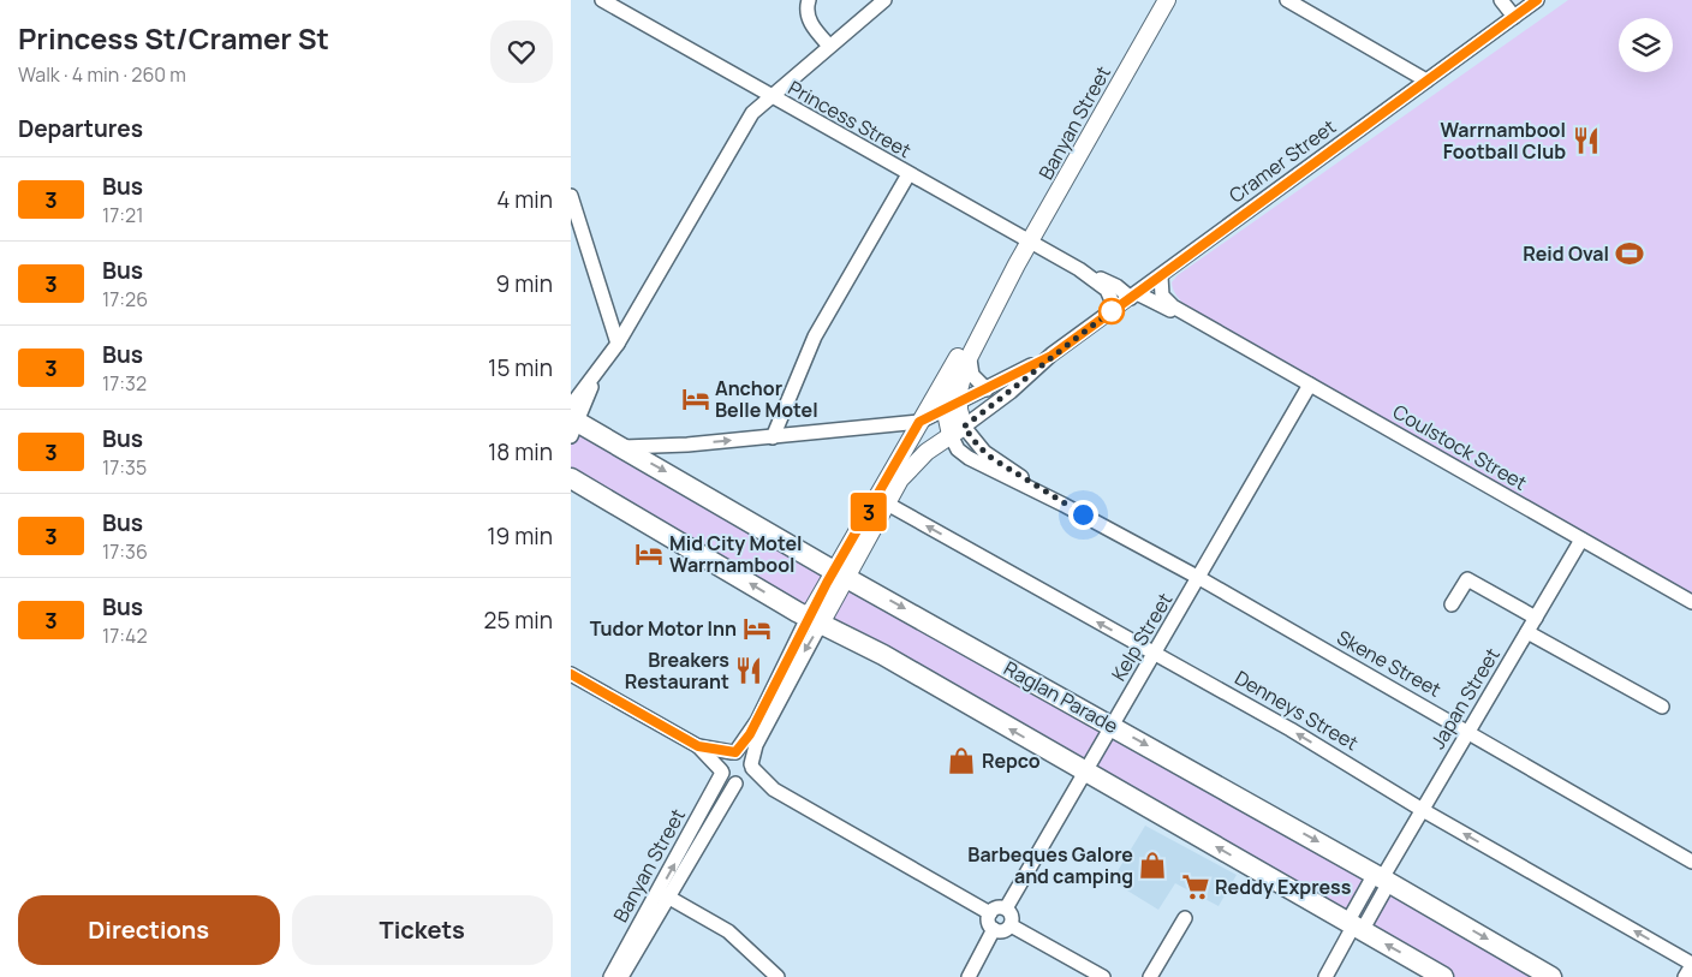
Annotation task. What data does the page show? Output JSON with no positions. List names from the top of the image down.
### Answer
{
  "streets": {
    "highway": ["Raglan Parade"],
    "main road": ["Banyan Street"],
    "street": [
      "Princess Street",
      "Cramer Street",
      "Coulstock Street",
      "Kelp Street",
      "Skene Street",
      "Japan Street",
      "Denneys Street"
    ]
  },
  "crossings": [
    ["Princess Street", "Banyan Street"],
    ["Princess Street", "Cramer Street"],
    ["Princess Street", "Coulstock Street"],
    ["Banyan Street", "Cramer Street"],
    ["Banyan Street", "Skene Street"],
    ["Cramer Street", "Coulstock Street"],
    ["Cramer Street", "Skene Street"],
    ["Coulstock Street", "Kelp Street"],
    ["Coulstock Street", "Japan Street"],
    ["Kelp Street", "Skene Street"],
    ["Kelp Street", "Raglan Parade"],
    ["Kelp Street", "Denneys Street"],
    ["Skene Street", "Japan Street"],
    ["Raglan Parade", "Japan Street"],
    ["Japan Street", "Denneys Street"]
  ],
  "one_way": ["Denneys Street"],
  "places": {
    "restaurant": ["Warrnambool Football Club", "Breakers Restaurant"],
    "sports": ["Reid Oval"],
    "hotel": ["Anchor Belle Motel", "Mid City Motel Warrnambool", "Tudor Motor Inn"],
    "shop": ["Repco", "Barbeques Galore and camping"],
    "supermarket": ["Reddy Express"]
  },
  "lines": ["bus line 3"],
  "page": {
    "heading": [
      ["Princess St/Cramer St", "Walk · 4 min · 260 m"],
      "Departures"
    ],
    "on_map": "3",
    "list": [
      {
        "mark": "3",
        "name": "Bus",
        "note": "17:21",
        "value": "4 min"
      },
      {
        "mark": "3",
        "name": "Bus",
        "note": "17:26",
        "value": "9 min"
      },
      {
        "mark": "3",
        "name": "Bus",
        "note": "17:32",
        "value": "15 min"
      },
      {
        "mark": "3",
        "name": "Bus",
        "note": "17:35",
        "value": "18 min"
      },
      {
        "mark": "3",
        "name": "Bus",
        "note": "17:36",
        "value": "19 min"
      },
      {
        "mark": "3",
        "name": "Bus",
        "note": "17:42",
        "value": "25 min"
      }
    ],
    "buttons": ["Directions", "Tickets"]
  }
}
